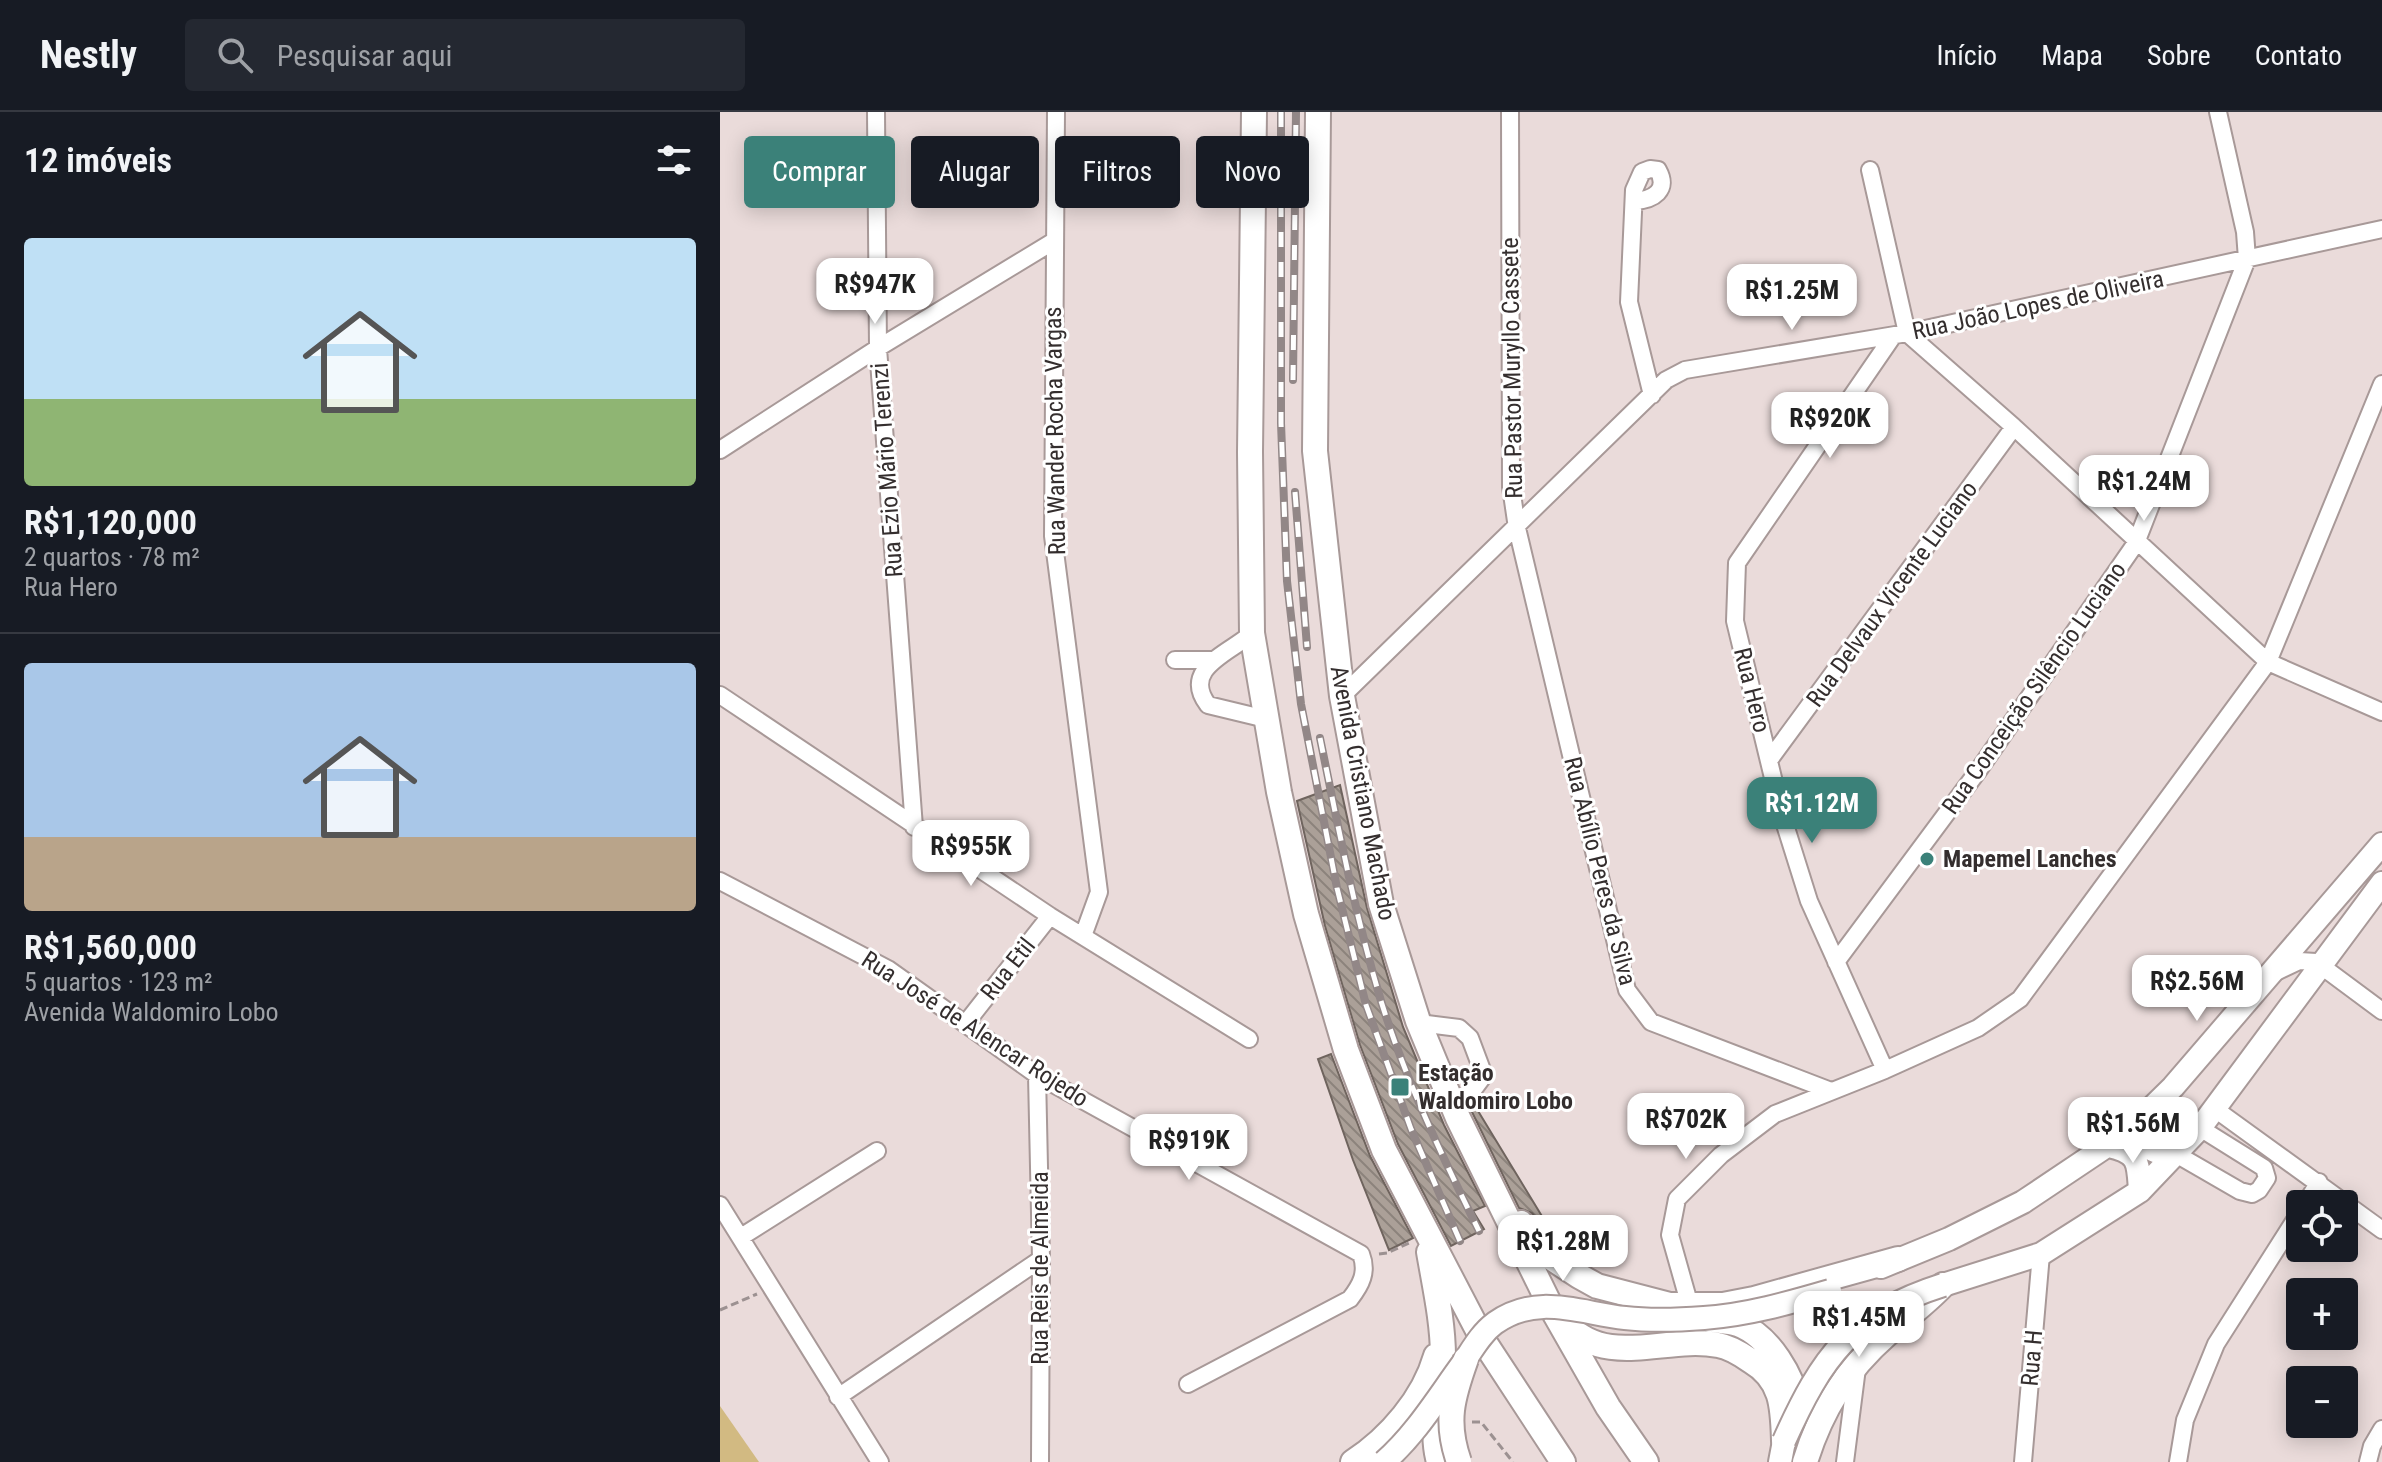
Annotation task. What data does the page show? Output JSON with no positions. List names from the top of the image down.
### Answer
{
  "streets": {
    "highway": ["Avenida Cristiano Machado"],
    "street": [
      "Rua João Lopes de Oliveira",
      "Rua Pastor Muryllo Cassete",
      "Rua Wander Rocha Vargas",
      "Rua Ezio Mário Terenzi",
      "Rua Delvaux Vicente Luciano",
      "Rua Conceição Silêncio Luciano",
      "Rua Hero",
      "Rua Abílio Peres da Silva",
      "Rua Etil",
      "Rua José de Alencar Rojedo",
      "Rua Reis de Almeida",
      "Rua H"
    ]
  },
  "crossings": [
    ["Rua João Lopes de Oliveira", "Rua Pastor Muryllo Cassete"],
    ["Rua João Lopes de Oliveira", "Rua Conceição Silêncio Luciano"],
    ["Rua João Lopes de Oliveira", "Rua Hero"],
    ["Rua João Lopes de Oliveira", "Avenida Cristiano Machado"],
    ["Rua João Lopes de Oliveira", "Rua Abílio Peres da Silva"],
    ["Rua Pastor Muryllo Cassete", "Rua Abílio Peres da Silva"],
    ["Rua Delvaux Vicente Luciano", "Rua Hero"],
    ["Rua Conceição Silêncio Luciano", "Rua Hero"],
    ["Rua Etil", "Rua José de Alencar Rojedo"],
    ["Rua José de Alencar Rojedo", "Rua Reis de Almeida"]
  ],
  "places": {
    "other": ["Mapemel Lanches"],
    "transit": ["Estação Waldomiro Lobo"]
  },
  "page": {
    "header": "Nestly",
    "search": "Pesquisar aqui",
    "nav": [
      "Início",
      "Mapa",
      "Sobre",
      "Contato"
    ],
    "heading": "12 imóveis",
    "chip": [
      "Comprar",
      "Alugar",
      "Filtros",
      "Novo"
    ],
    "list": [
      {
        "name": "R$1,120,000",
        "note": "2 quartos · 78 m² · Rua Hero"
      },
      {
        "name": "R$1,560,000",
        "note": "5 quartos · 123 m² · Avenida Waldomiro Lobo"
      }
    ],
    "price": [
      "R$947K",
      "R$1.25M",
      "R$920K",
      "R$1.24M",
      "R$1.12M",
      "R$955K",
      "R$2.56M",
      "R$702K",
      "R$1.56M",
      "R$919K",
      "R$1.28M",
      "R$1.45M"
    ],
    "map_buttons": ["+", "−"]
  }
}
